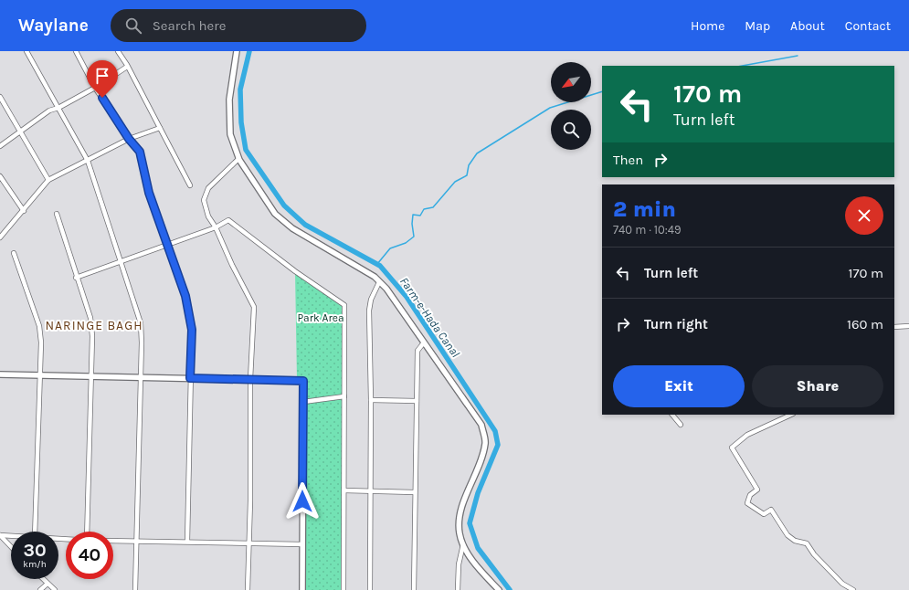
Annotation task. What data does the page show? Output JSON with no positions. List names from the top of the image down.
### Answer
{
  "districts": ["NARINGE BAGH"],
  "water": ["Farm-e-Hada Canal"],
  "parks": ["Park Area"],
  "north": "bottom left",
  "page": {
    "header": "Waylane",
    "search": "Search here",
    "nav": [
      "Home",
      "Map",
      "About",
      "Contact"
    ],
    "turn": ["170 m", "Turn left"],
    "then": "Then",
    "heading": ["2 min", "740 m · 10:49"],
    "list": [
      {
        "name": "Turn left",
        "value": "170 m"
      },
      {
        "name": "Turn right",
        "value": "160 m"
      }
    ],
    "buttons": ["Exit", "Share"],
    "speed": "30 km/h",
    "limit": "40"
  }
}
